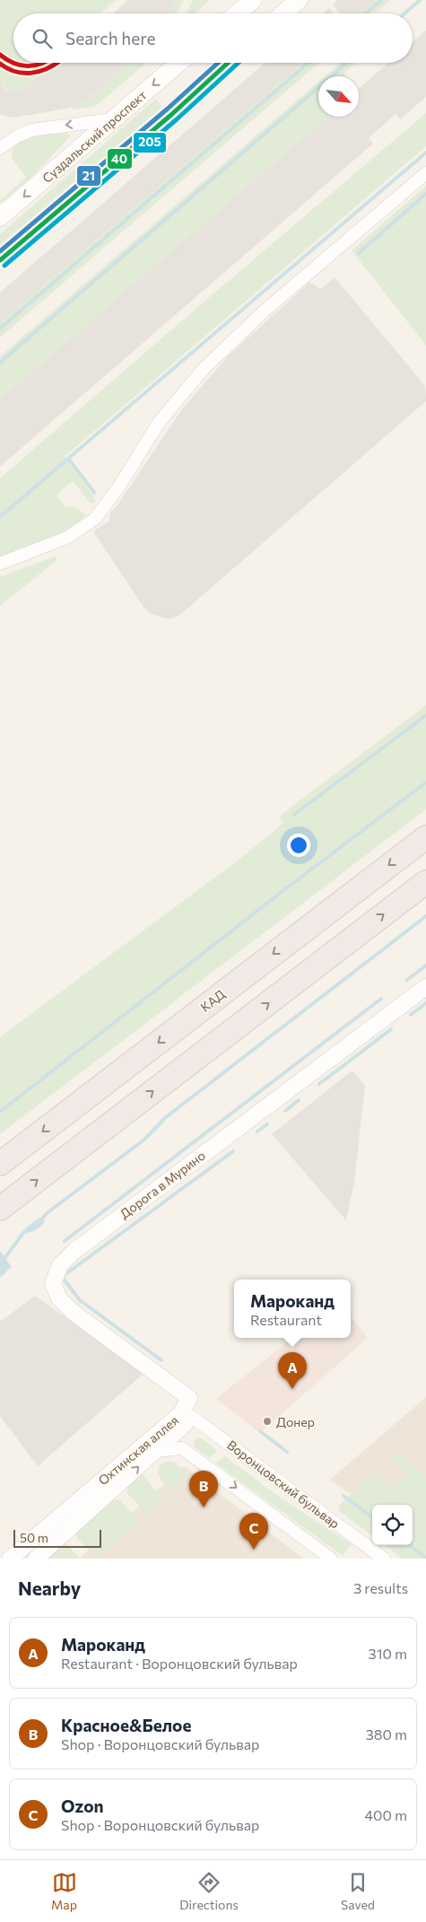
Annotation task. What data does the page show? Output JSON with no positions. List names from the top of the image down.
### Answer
{
  "streets": {
    "highway": ["КАД"],
    "main road": ["Суздальский проспект"],
    "street": ["Дорога в Мурино", "Охтинская аллея", "Воронцовский бульвар"]
  },
  "crossings": [
    ["Дорога в Мурино", "Охтинская аллея"],
    ["Охтинская аллея", "Воронцовский бульвар"]
  ],
  "places": ["Донер"],
  "lines": ["transit line 40", "transit line 205", "transit line 21"],
  "scale_bar": "50 m",
  "north": "bottom right",
  "page": {
    "search": "Search here",
    "popup": ["Мароканд", "Restaurant"],
    "pins": ["A", "B", "C"],
    "scale": "50 m",
    "heading": ["Nearby", "3 results"],
    "list": [
      {
        "mark": "A",
        "name": "Мароканд",
        "note": "Restaurant · Воронцовский бульвар",
        "value": "310 m"
      },
      {
        "mark": "B",
        "name": "Красное&Белое",
        "note": "Shop · Воронцовский бульвар",
        "value": "380 m"
      },
      {
        "mark": "C",
        "name": "Ozon",
        "note": "Shop · Воронцовский бульвар",
        "value": "400 m"
      }
    ],
    "nav": ["Map", "Directions", "Saved"]
  }
}
